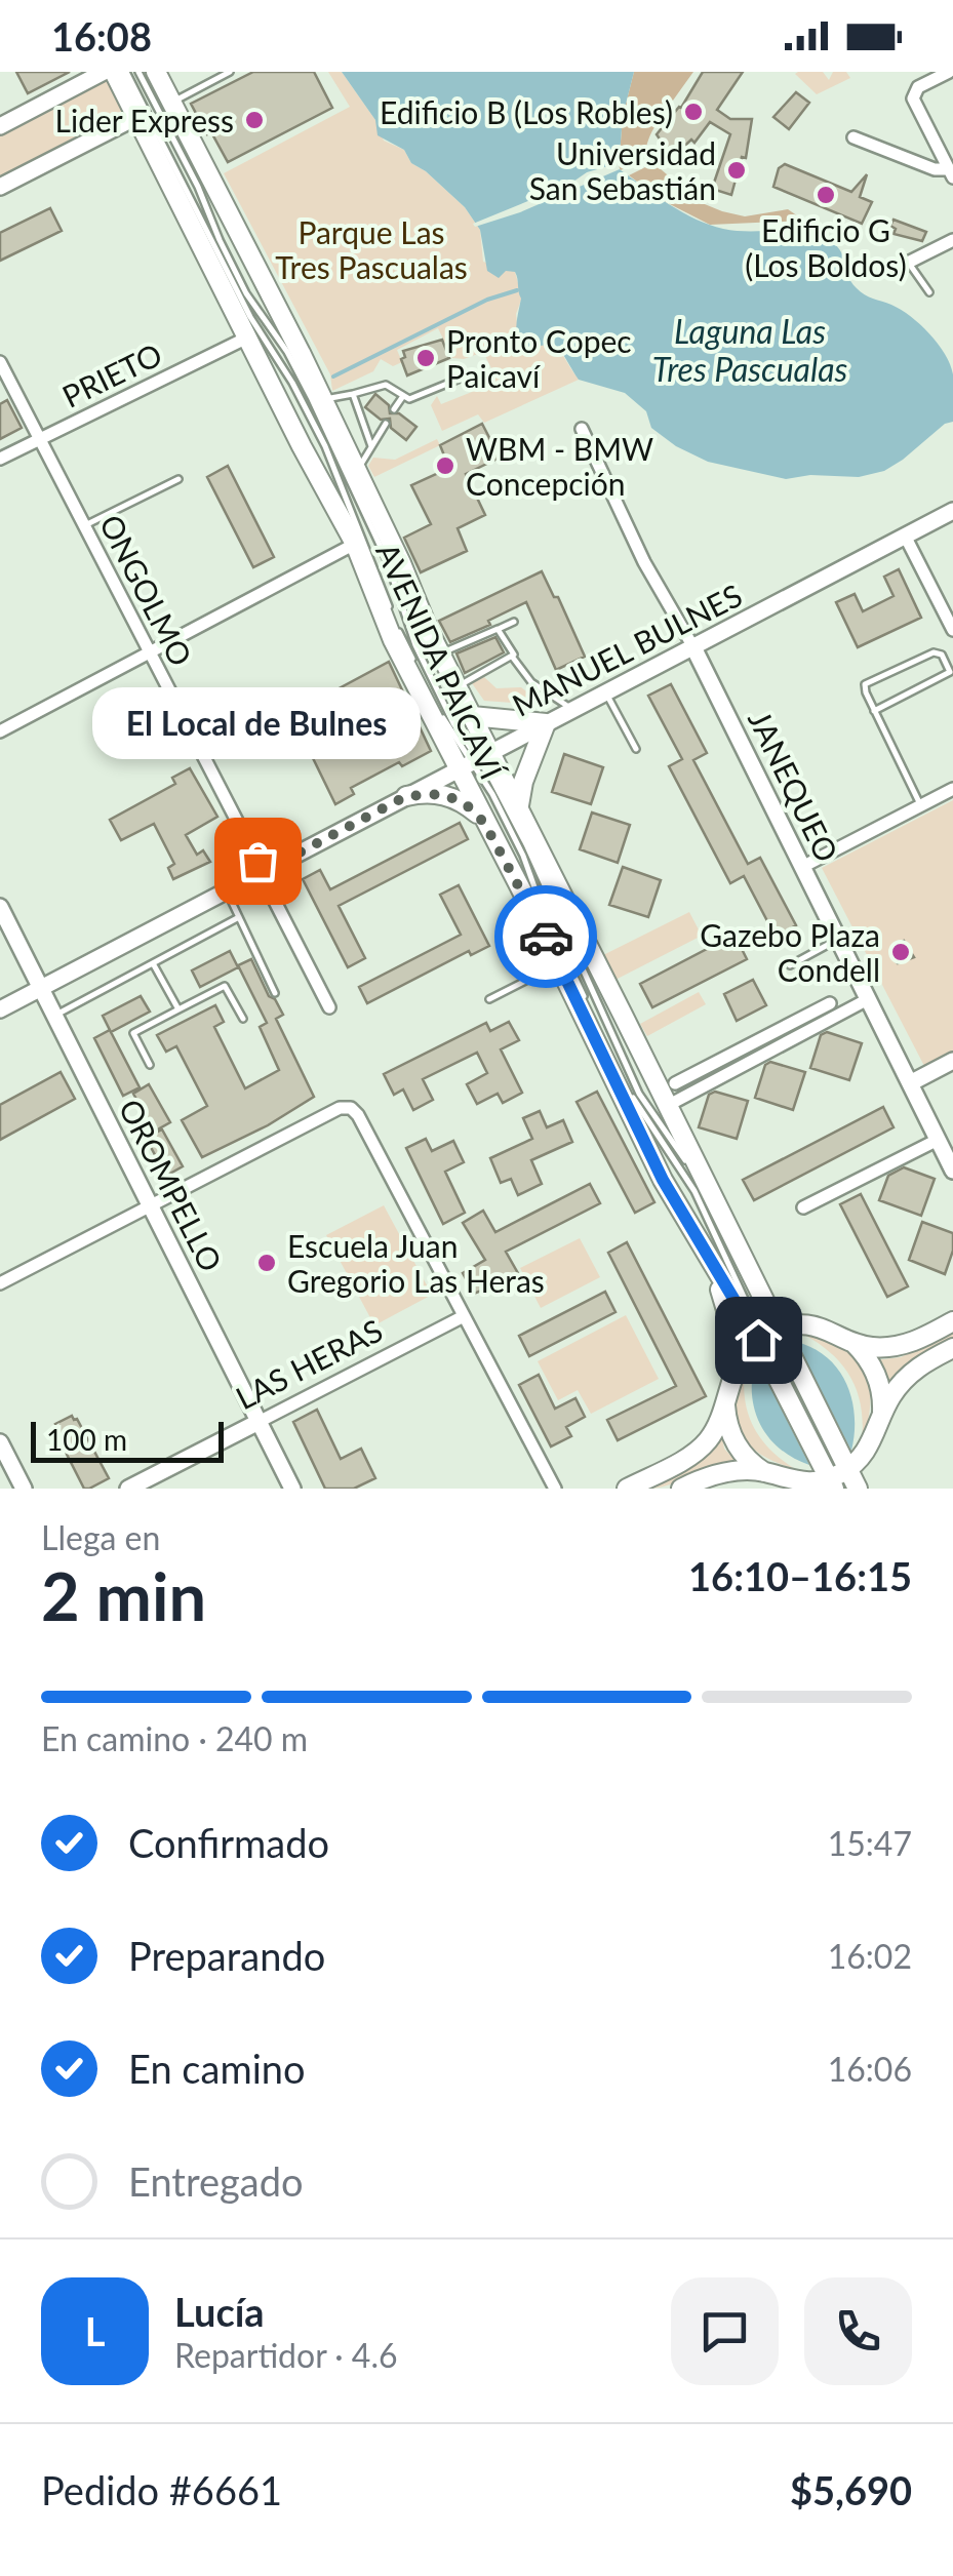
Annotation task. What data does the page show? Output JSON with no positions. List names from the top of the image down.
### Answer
{
  "streets": {
    "main road": ["AVENIDA PAICAVÍ"],
    "street": [
      "PRIETO",
      "ONGOLMO",
      "MANUEL BULNES",
      "JANEQUEO",
      "OROMPELLO",
      "LAS HERAS"
    ]
  },
  "crossings": [
    ["PRIETO", "ONGOLMO"],
    ["PRIETO", "AVENIDA PAICAVÍ"],
    ["ONGOLMO", "MANUEL BULNES"],
    ["MANUEL BULNES", "AVENIDA PAICAVÍ"],
    ["MANUEL BULNES", "JANEQUEO"],
    ["MANUEL BULNES", "OROMPELLO"],
    ["OROMPELLO", "LAS HERAS"]
  ],
  "water": ["Laguna Las Tres Pascualas"],
  "parks": ["Parque Las Tres Pascualas"],
  "places": [
    "Edificio B (Los Robles)",
    "Lider Express",
    "Universidad San Sebastián",
    "Edificio G (Los Boldos)",
    "Pronto Copec Paicaví",
    "WBM - BMW Concepción",
    "El Local de Bulnes",
    "Gazebo Plaza Condell",
    "Escuela Juan Gregorio Las Heras"
  ],
  "scale_bar": "100 m",
  "page": {
    "status": "16:08",
    "bubble": "El Local de Bulnes",
    "scale": "100 m",
    "heading": ["2 min", "Llega en", "16:10–16:15"],
    "panel": [
      "Lucía",
      "Repartidor · 4.6",
      "Pedido #6661",
      "$5,690"
    ],
    "bar": "En camino · 240 m",
    "list": [
      ["Confirmado", "15:47"],
      ["Preparando", "16:02"],
      ["En camino", "16:06"],
      "Entregado"
    ],
    "round": "L"
  }
}
